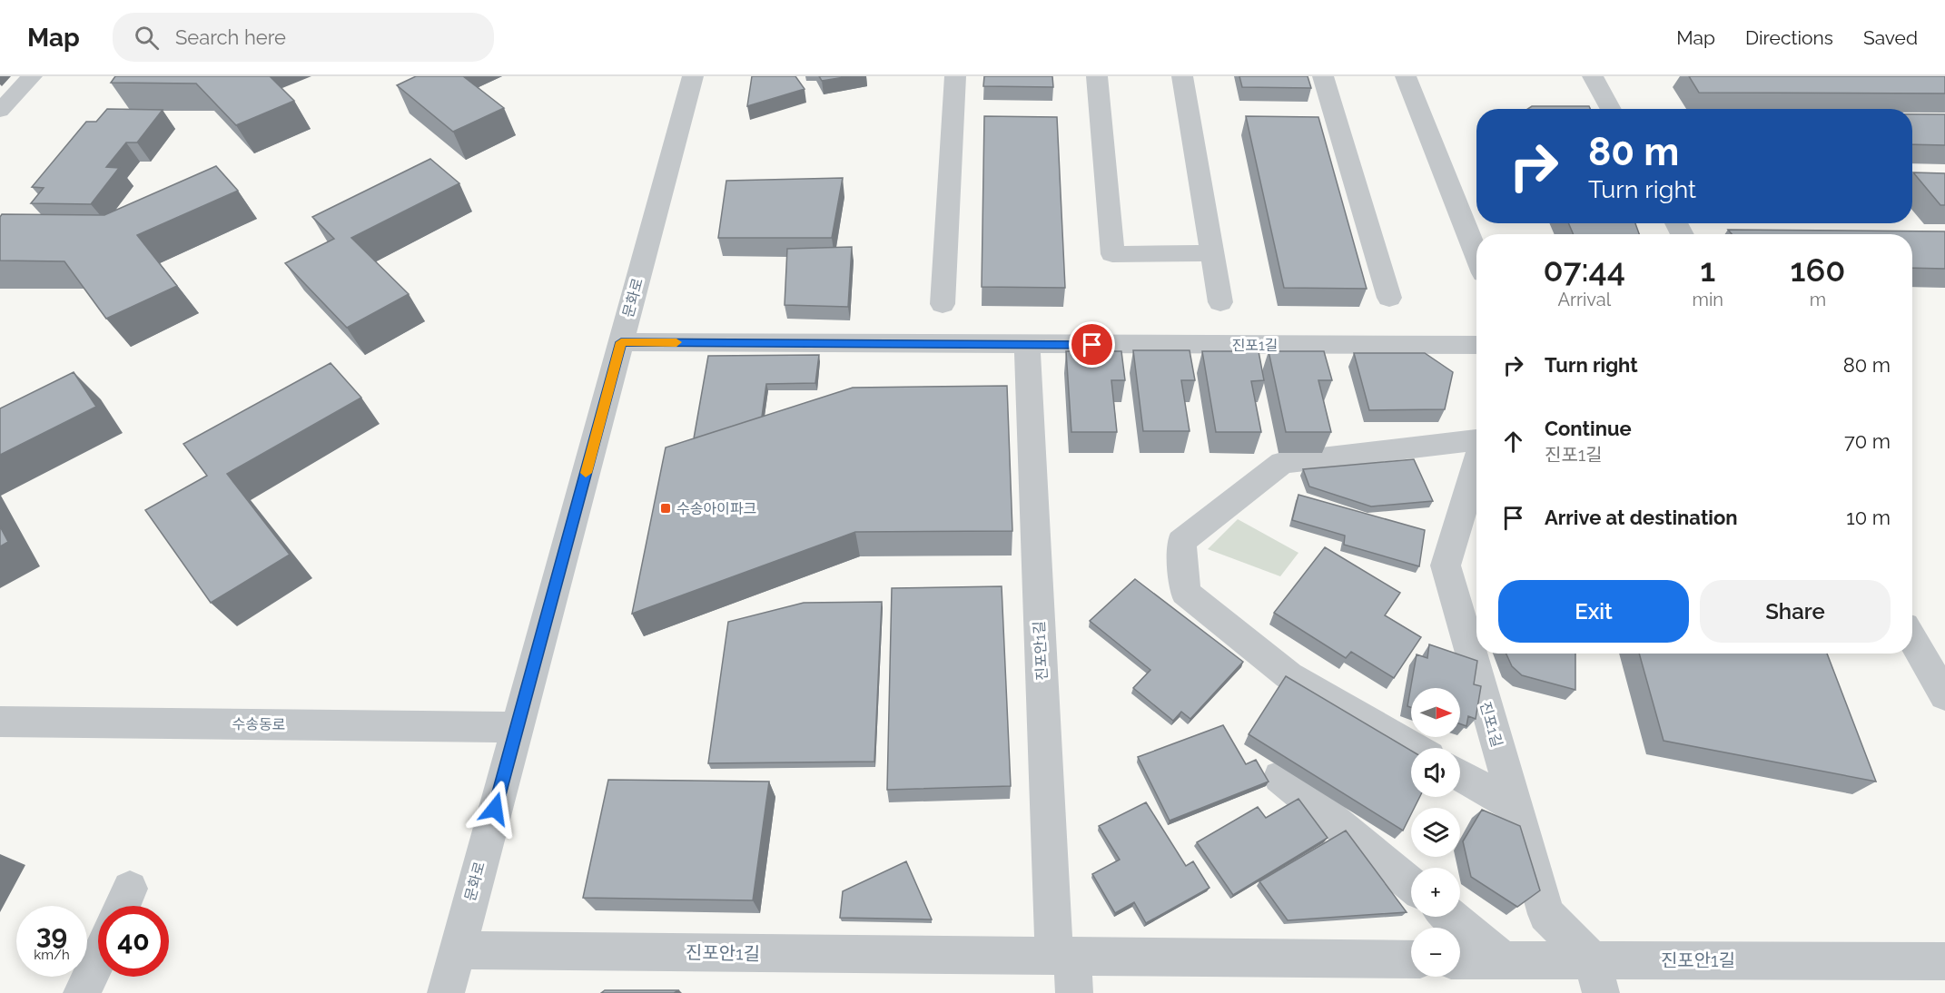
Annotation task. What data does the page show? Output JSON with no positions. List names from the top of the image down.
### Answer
{
  "streets": {
    "street": [
      "문화로",
      "진포1길",
      "진포안1길",
      "수송동로"
    ]
  },
  "crossings": [
    ["문화로", "진포1길"],
    ["문화로", "진포안1길"],
    ["문화로", "수송동로"],
    ["진포1길", "진포안1길"]
  ],
  "places": {
    "transit": ["수송아이파크"]
  },
  "north": "right",
  "page": {
    "header": "Map",
    "search": "Search here",
    "nav": ["Map", "Directions", "Saved"],
    "turn": ["80 m", "Turn right"],
    "eta": [
      "07:44",
      "Arrival",
      "1",
      "min",
      "160",
      "m"
    ],
    "list": [
      {
        "name": "Turn right",
        "value": "80 m"
      },
      {
        "name": "Continue",
        "note": "진포1길",
        "value": "70 m"
      },
      {
        "name": "Arrive at destination",
        "value": "10 m"
      }
    ],
    "buttons": ["Exit", "Share"],
    "map_buttons": ["+", "−"],
    "speed": "39 km/h",
    "limit": "40"
  }
}
